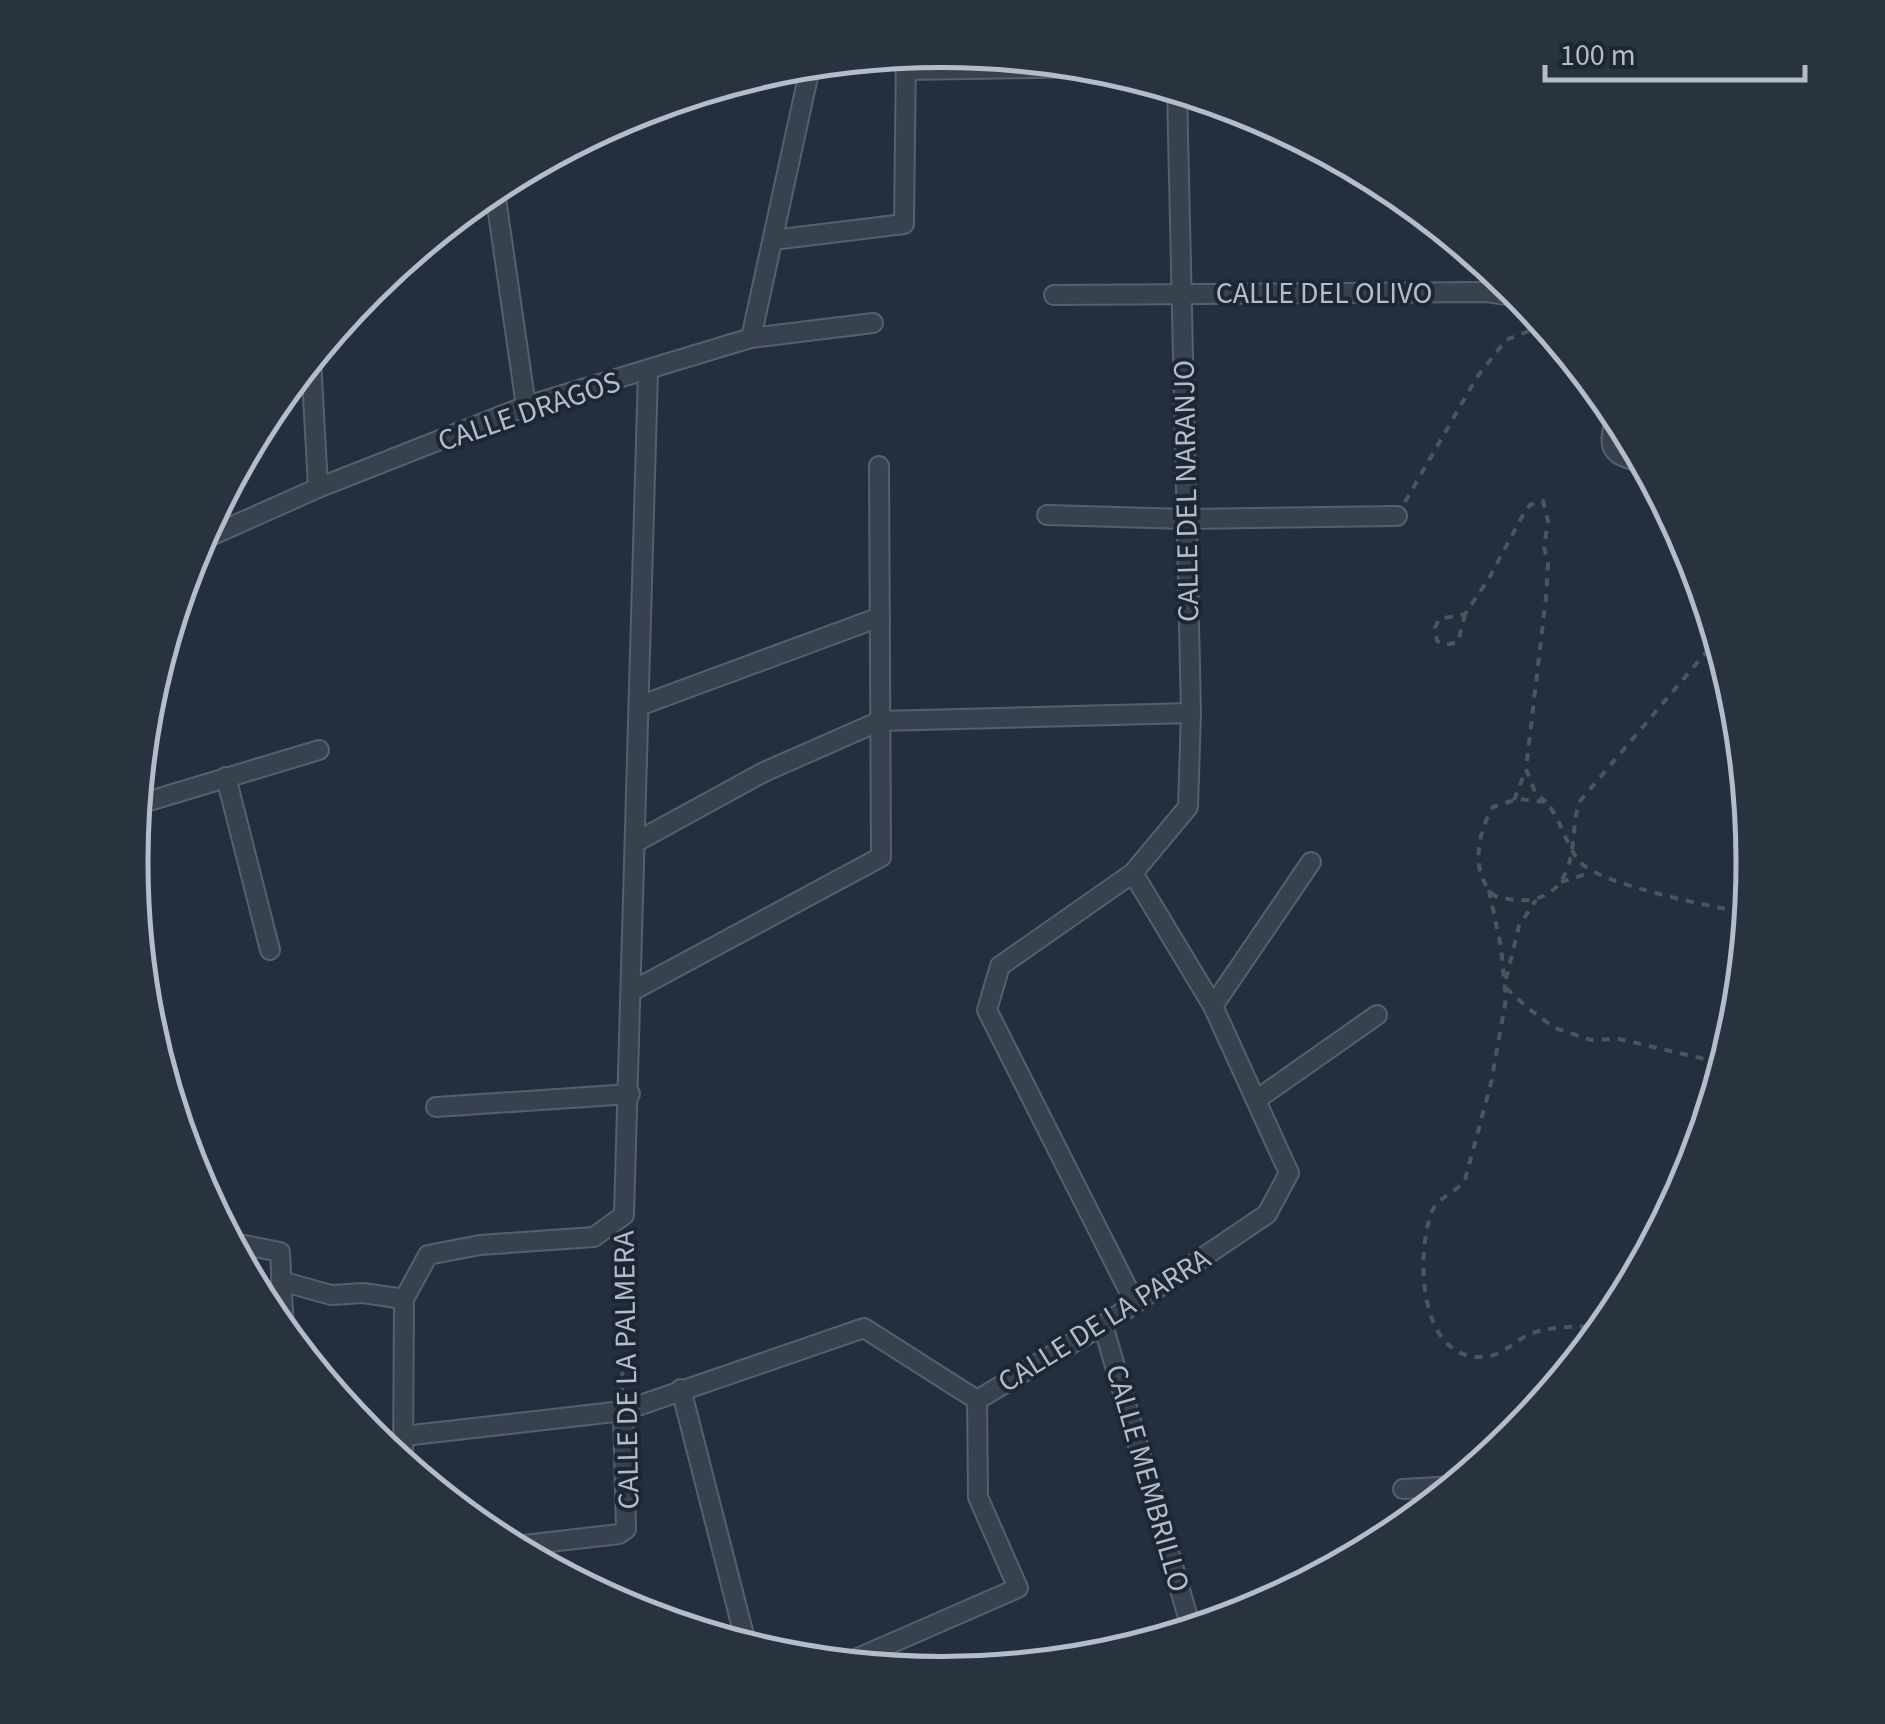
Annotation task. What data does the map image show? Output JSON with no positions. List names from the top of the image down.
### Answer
{
  "streets": {
    "street": [
      "CALLE DEL OLIVO",
      "CALLE DRAGOS",
      "CALLE DEL NARANJO",
      "CALLE DE LA PARRA",
      "CALLE DE LA PALMERA",
      "CALLE MEMBRILLO"
    ]
  },
  "crossings": [
    ["CALLE DEL OLIVO", "CALLE DEL NARANJO"],
    ["CALLE DRAGOS", "CALLE DE LA PALMERA"],
    ["CALLE DEL NARANJO", "CALLE DE LA PARRA"],
    ["CALLE DE LA PARRA", "CALLE DE LA PALMERA"],
    ["CALLE DE LA PARRA", "CALLE MEMBRILLO"]
  ],
  "scale_bar": "100 m"
}
